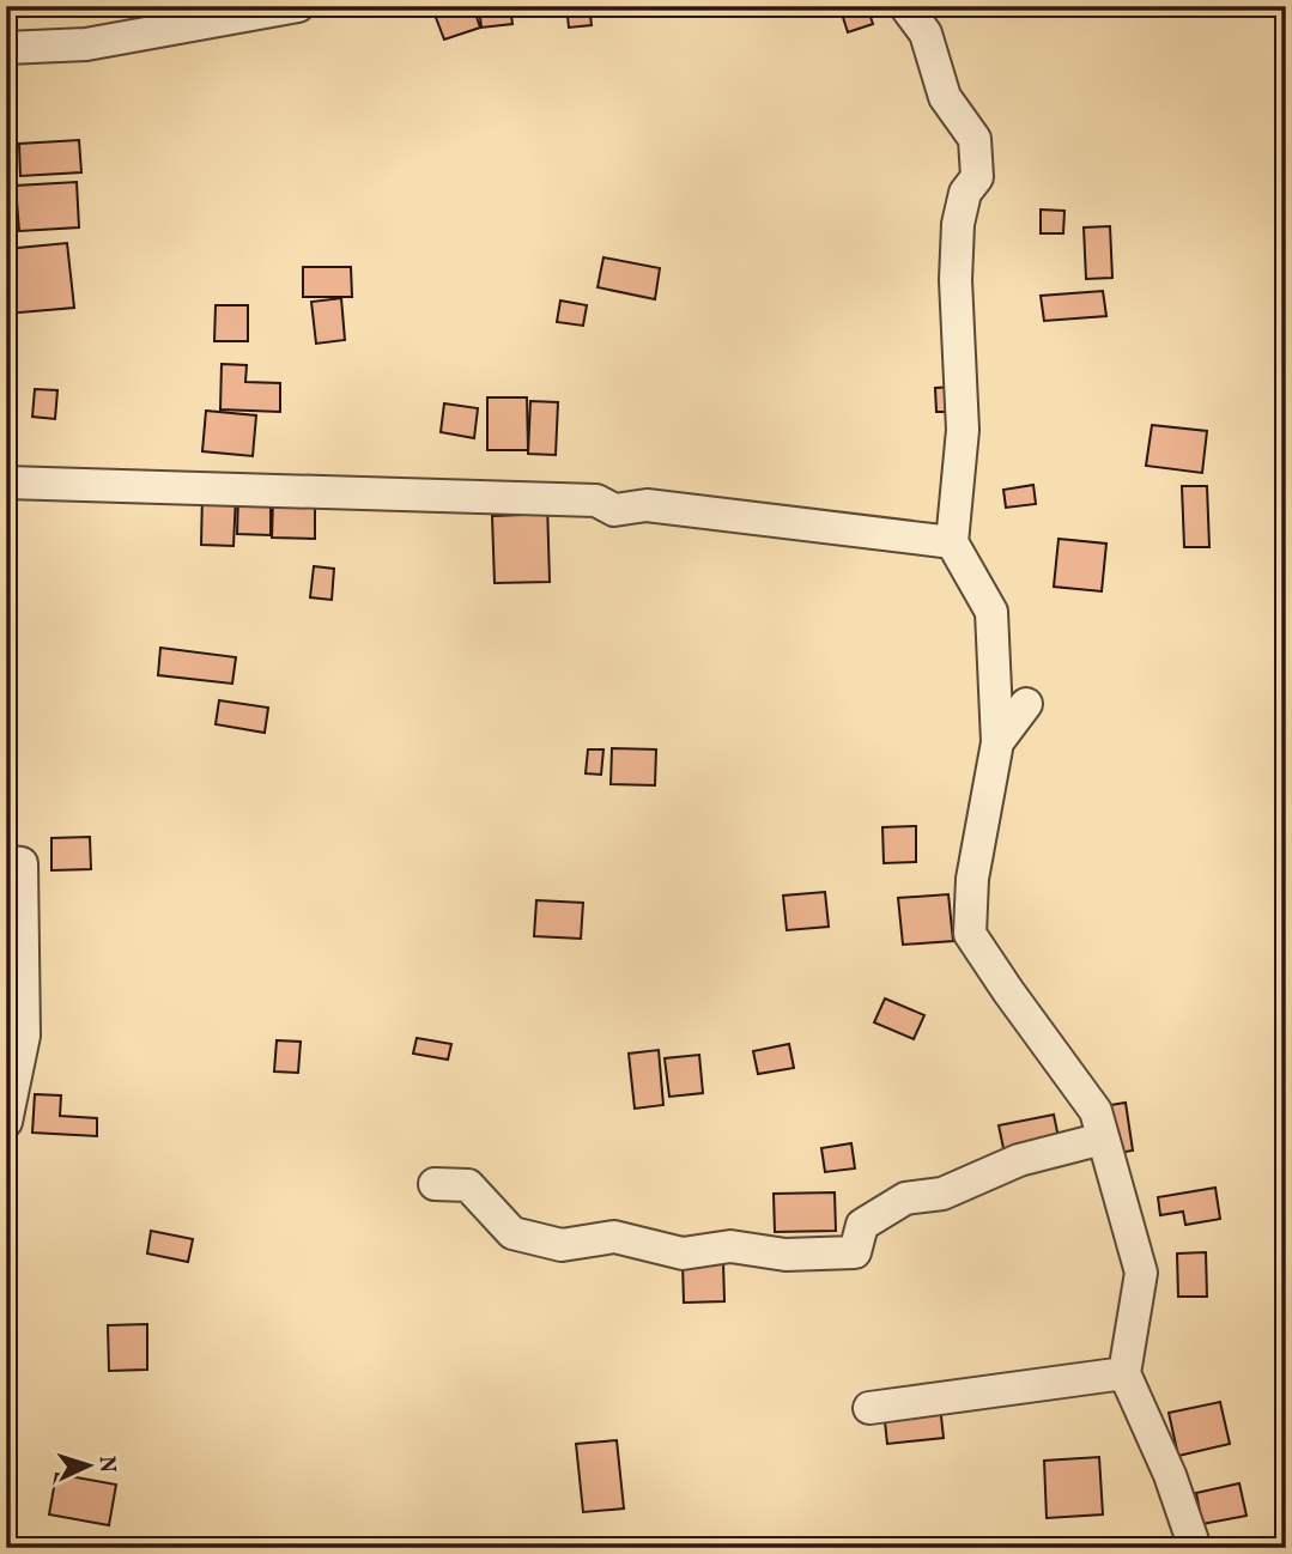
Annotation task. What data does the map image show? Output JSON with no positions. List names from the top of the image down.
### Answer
{
  "north": "right"
}
